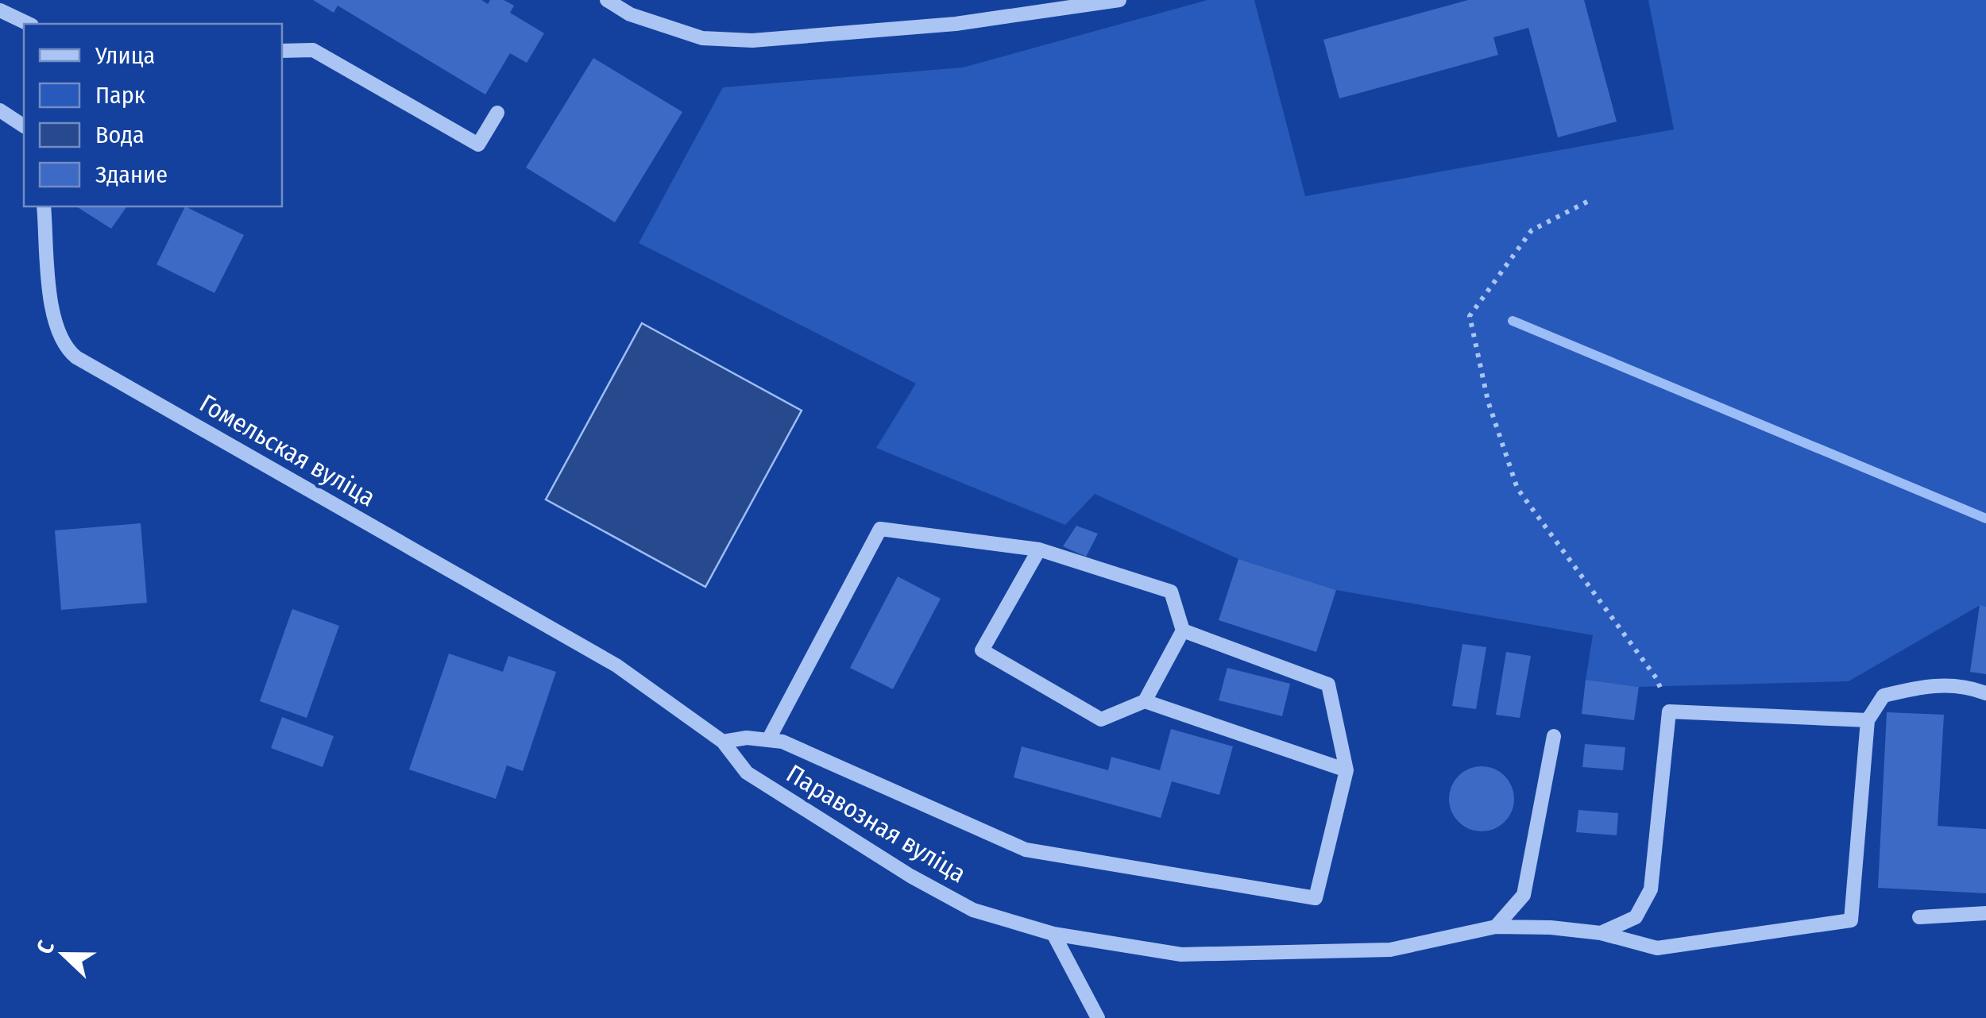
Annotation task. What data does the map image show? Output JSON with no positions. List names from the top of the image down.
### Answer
{
  "streets": {
    "street": ["Гомельская вуліца", "Паравозная вуліца"]
  },
  "crossings": [
    ["Гомельская вуліца", "Паравозная вуліца"]
  ],
  "legend": [
    "Улица",
    "Парк",
    "Вода",
    "Здание"
  ],
  "north": "left"
}
